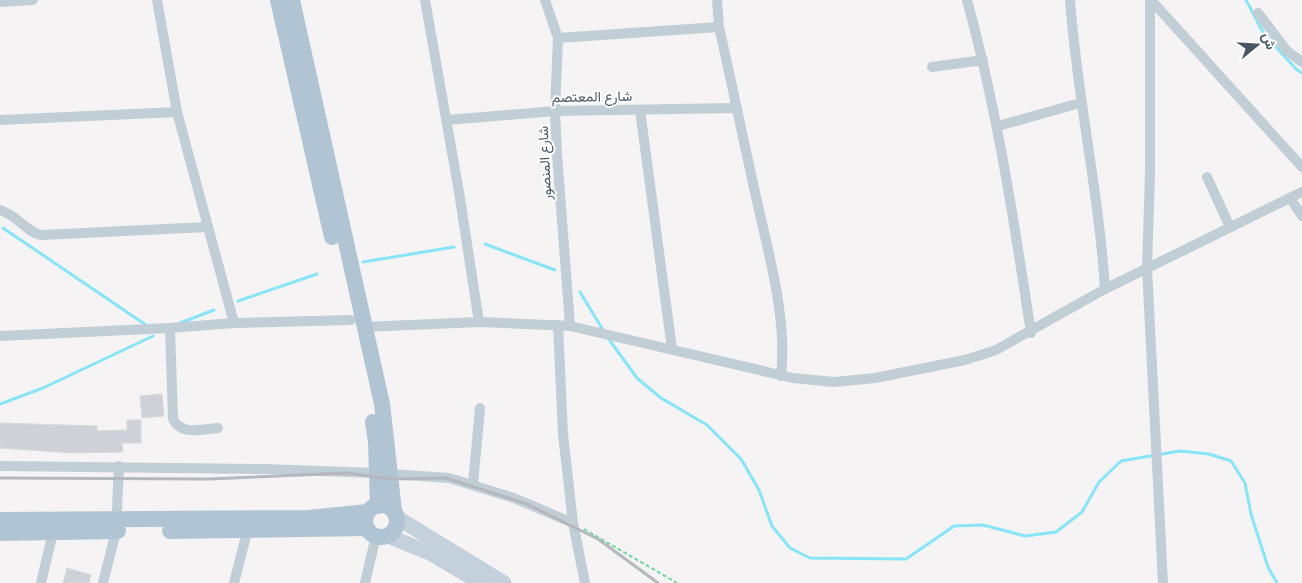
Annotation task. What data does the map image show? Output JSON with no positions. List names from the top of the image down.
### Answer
{
  "streets": {
    "street": ["شارع المعتصم", "شارع المنصور"]
  },
  "crossings": [
    ["شارع المعتصم", "شارع المنصور"]
  ],
  "north": "right"
}
